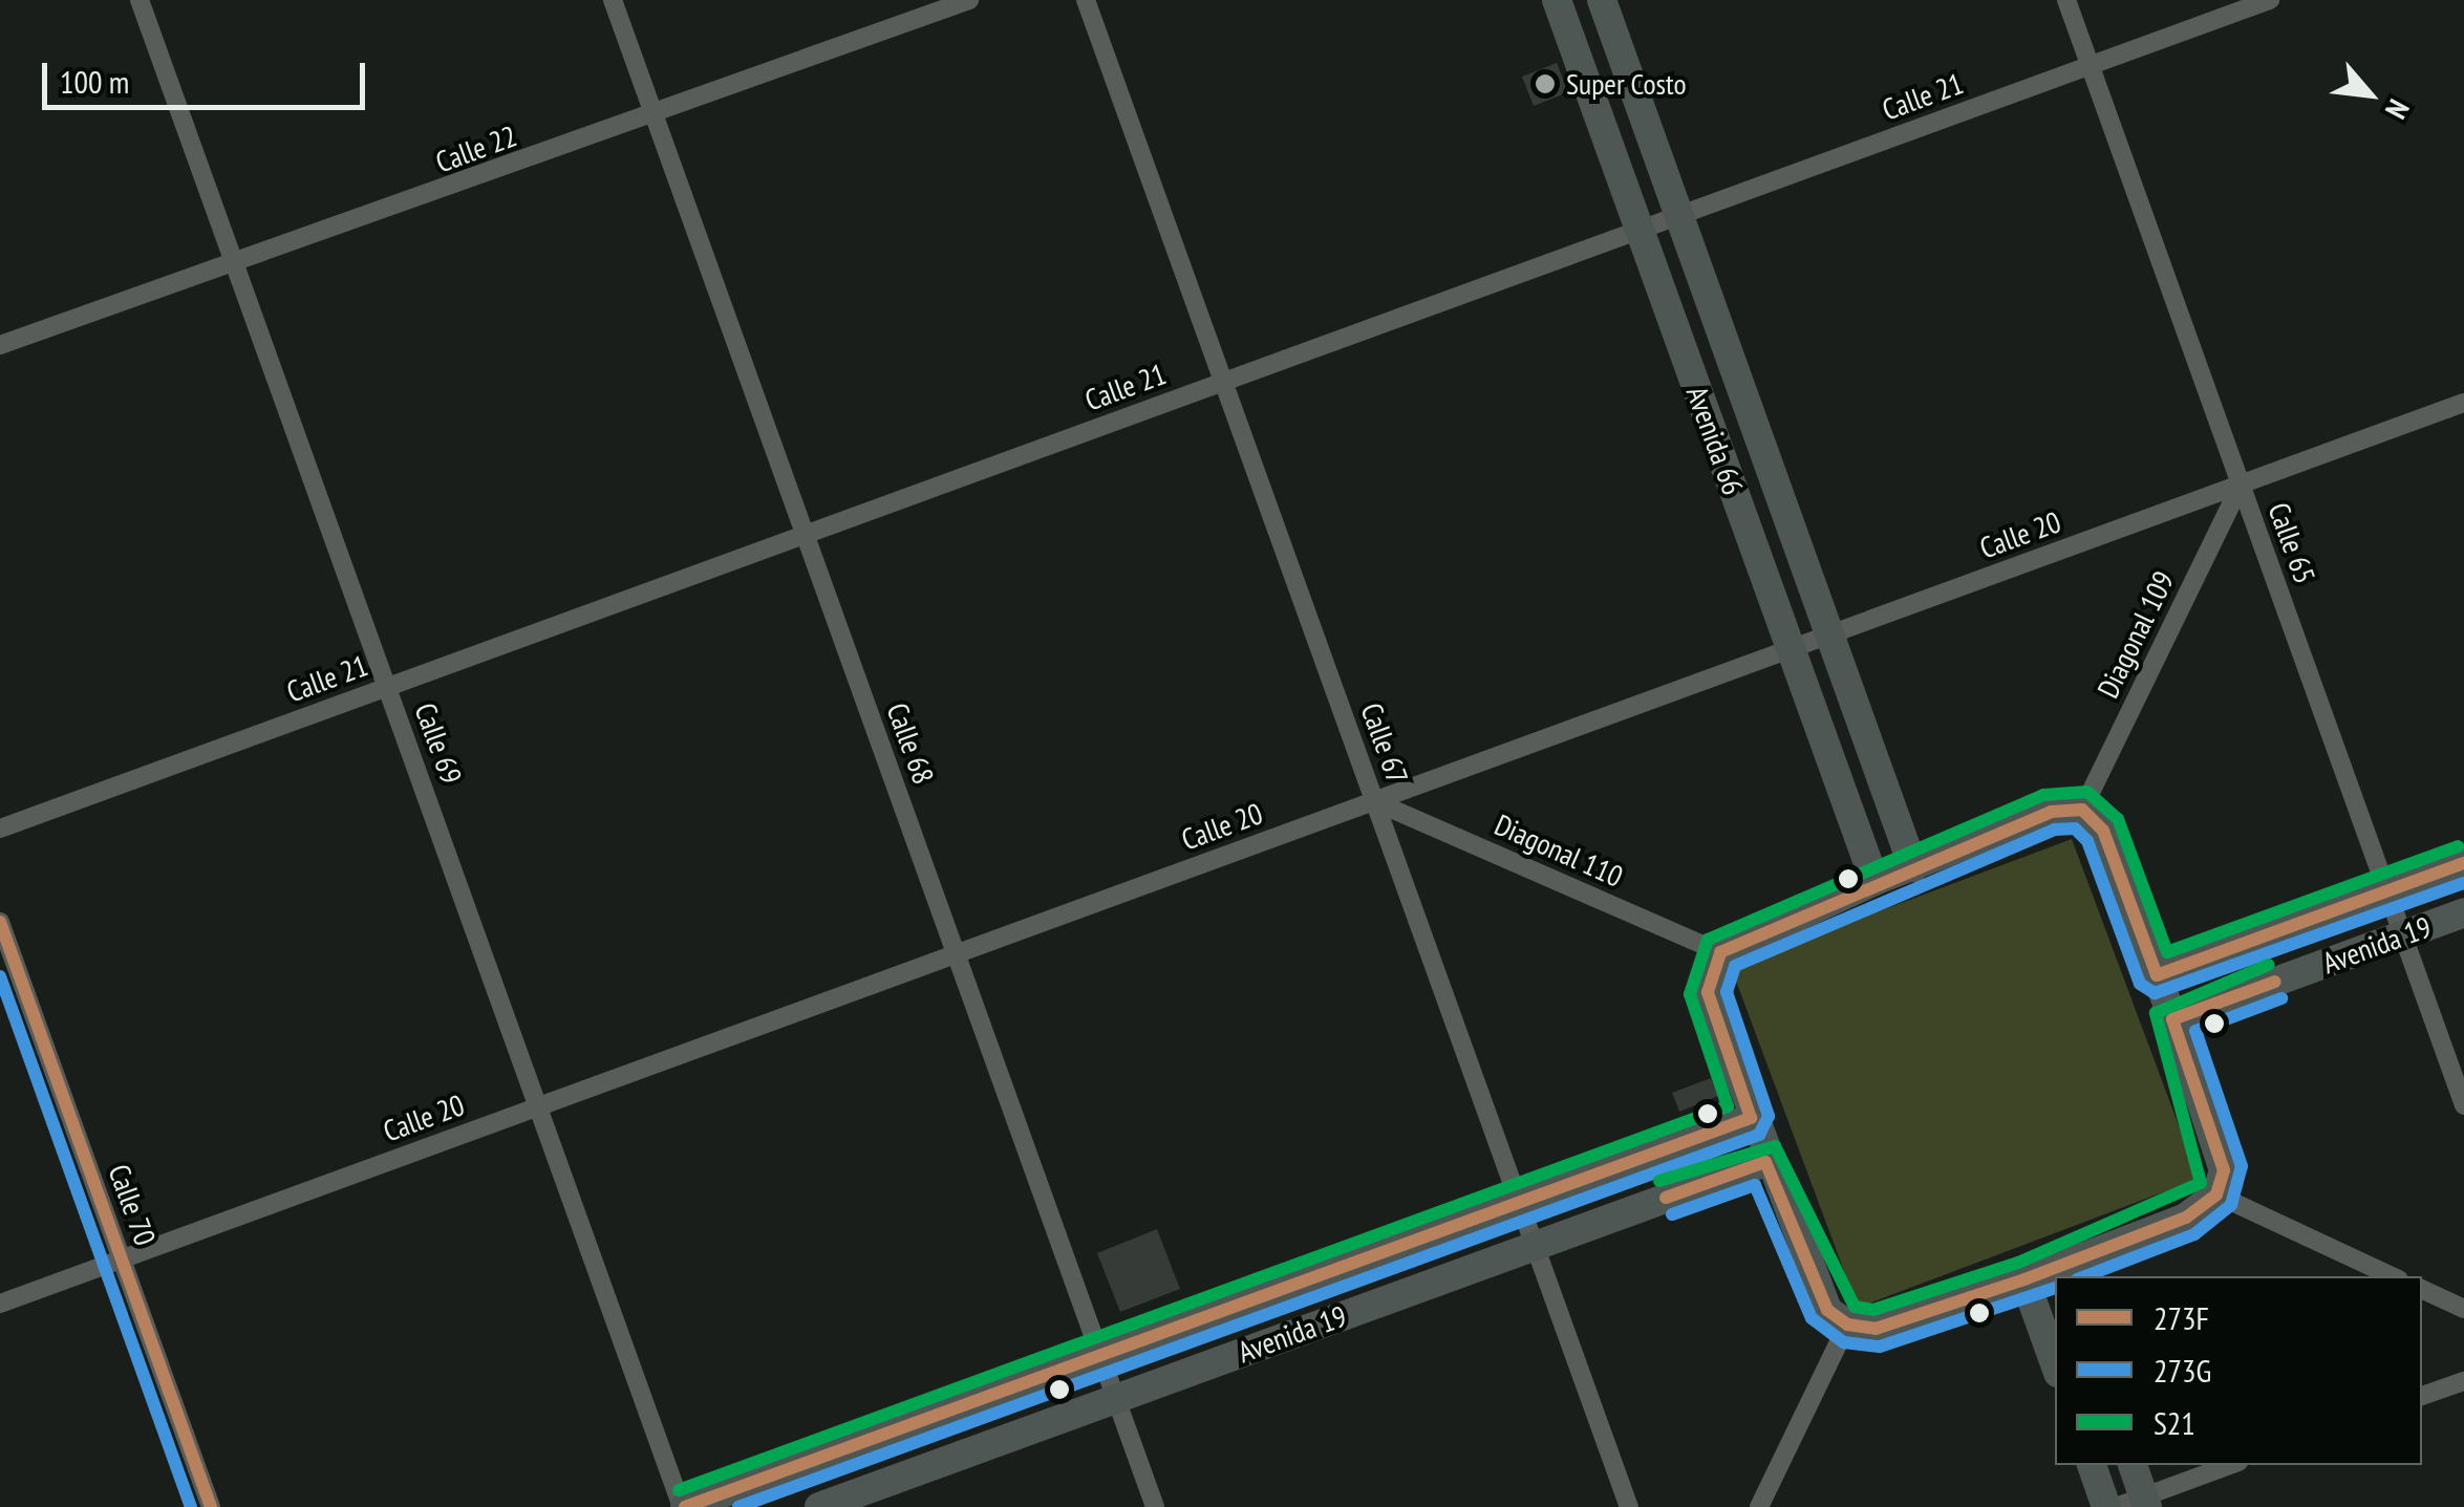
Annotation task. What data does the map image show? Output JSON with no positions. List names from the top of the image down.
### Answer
{
  "streets": {
    "main road": ["Avenida 66", "Avenida 19"],
    "street": [
      "Calle 21",
      "Calle 22",
      "Calle 20",
      "Calle 65",
      "Diagonal 109",
      "Calle 69",
      "Calle 68",
      "Calle 67",
      "Diagonal 110",
      "Calle 70"
    ]
  },
  "crossings": [
    ["Calle 21", "Avenida 66"],
    ["Calle 21", "Calle 65"],
    ["Calle 21", "Calle 69"],
    ["Calle 21", "Calle 68"],
    ["Calle 21", "Calle 67"],
    ["Calle 22", "Calle 69"],
    ["Calle 22", "Calle 68"],
    ["Avenida 66", "Calle 20"],
    ["Calle 20", "Calle 65"],
    ["Calle 20", "Diagonal 109"],
    ["Calle 20", "Calle 69"],
    ["Calle 20", "Calle 68"],
    ["Calle 20", "Calle 67"],
    ["Calle 20", "Diagonal 110"],
    ["Calle 20", "Calle 70"],
    ["Calle 65", "Diagonal 109"],
    ["Calle 65", "Avenida 19"],
    ["Calle 69", "Avenida 19"],
    ["Calle 68", "Avenida 19"],
    ["Calle 67", "Diagonal 110"],
    ["Calle 67", "Avenida 19"]
  ],
  "places": ["Super Costo"],
  "lines": ["transit line S21", "transit line 273F", "transit line 273G"],
  "legend": ["273F", "273G", "S21"],
  "scale_bar": "100 m",
  "north": "bottom right"
}
